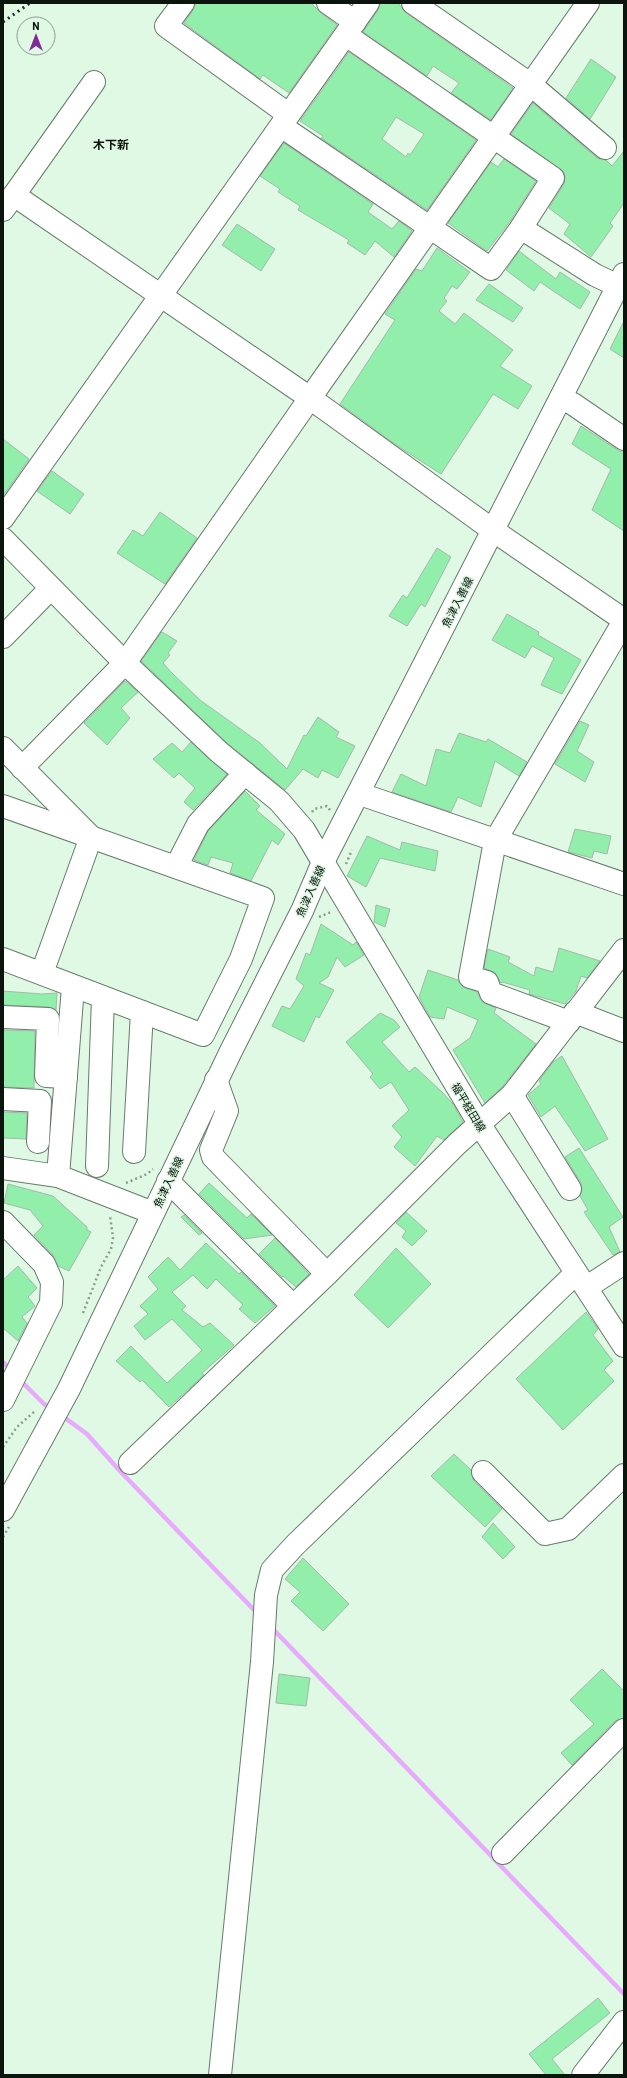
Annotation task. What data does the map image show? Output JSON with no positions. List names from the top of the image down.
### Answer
{
  "streets": {
    "street": ["魚津入善線", "福平経田線"]
  },
  "crossings": [
    ["魚津入善線", "福平経田線"]
  ],
  "districts": ["木下新"],
  "north": "top"
}
